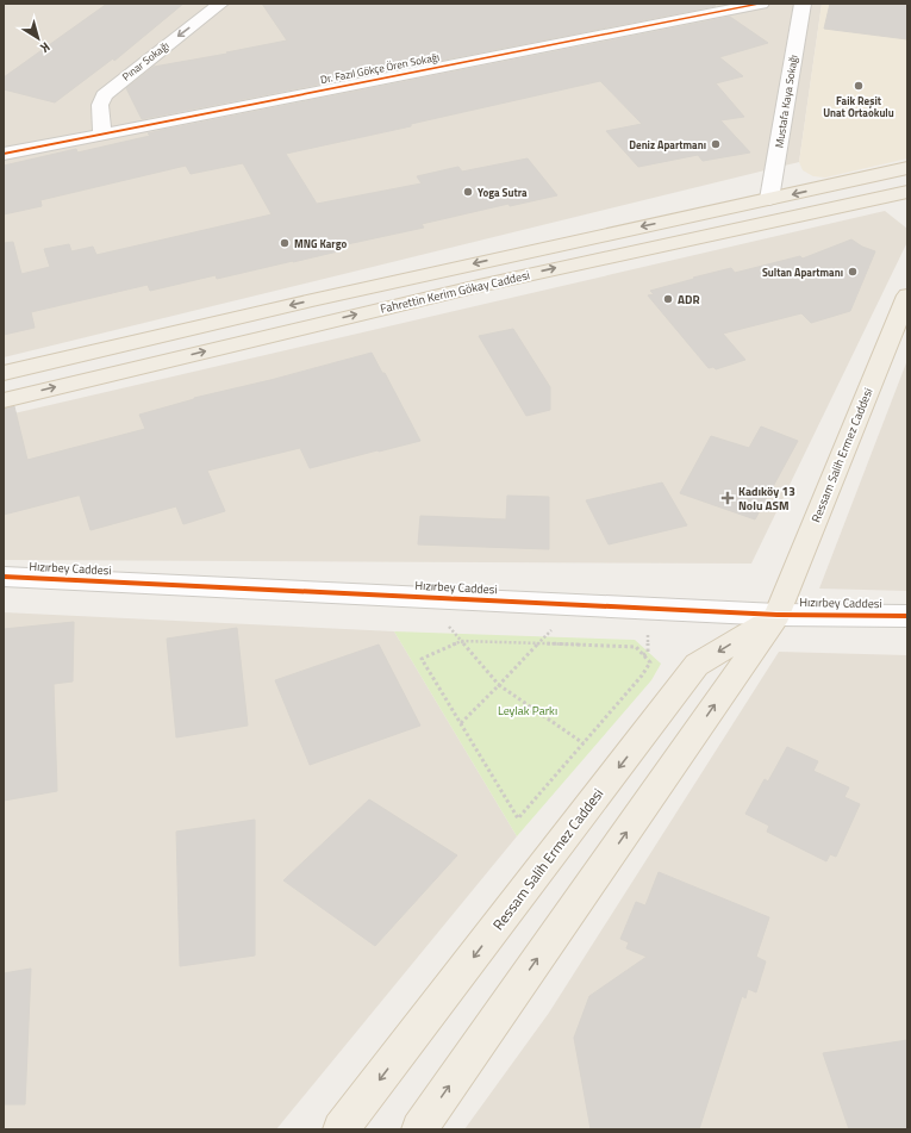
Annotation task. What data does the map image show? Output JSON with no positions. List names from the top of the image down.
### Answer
{
  "streets": {
    "main road": ["Fahrettin Kerim Gökay Caddesi", "Ressam Salih Ermez Caddesi"],
    "street": [
      "Pınar Sokağı",
      "Dr. Fazıl Gökçe Ören Sokağı",
      "Mustafa Kaya Sokağı",
      "Hızırbey Caddesi"
    ]
  },
  "crossings": [
    ["Pınar Sokağı", "Dr. Fazıl Gökçe Ören Sokağı"],
    ["Mustafa Kaya Sokağı", "Fahrettin Kerim Gökay Caddesi"],
    ["Ressam Salih Ermez Caddesi", "Hızırbey Caddesi"]
  ],
  "one_way": ["Pınar Sokağı"],
  "parks": ["Leylak Parkı"],
  "places": {
    "other": [
      "Faik Reşit Unat Ortaokulu",
      "Deniz Apartmanı",
      "Yoga Sutra",
      "MNG Kargo",
      "Sultan Apartmanı",
      "ADR"
    ],
    "health": ["Kadıköy 13 Nolu ASM"]
  },
  "north": "bottom right"
}
